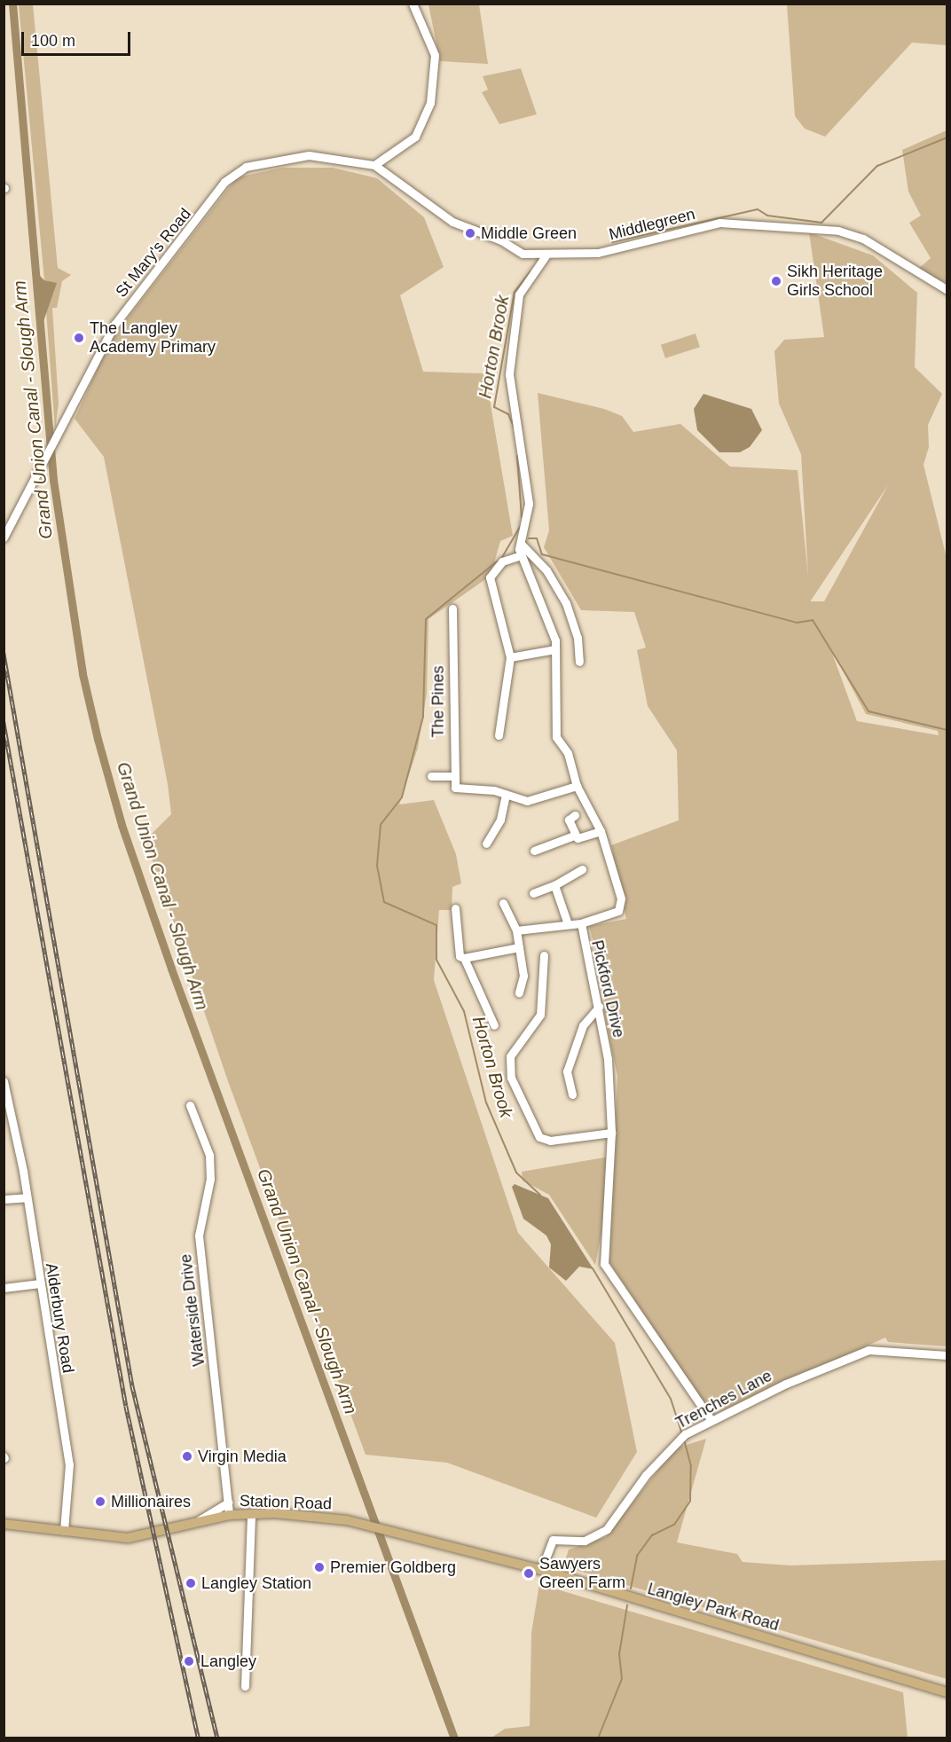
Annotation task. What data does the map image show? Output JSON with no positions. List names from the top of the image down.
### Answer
{
  "streets": {
    "main road": ["Station Road", "Langley Park Road"],
    "street": [
      "Middlegreen",
      "St Mary's Road",
      "The Pines",
      "Pickford Drive",
      "Waterside Drive",
      "Alderbury Road",
      "Trenches Lane"
    ]
  },
  "crossings": [
    ["Middlegreen", "St Mary's Road"],
    ["Pickford Drive", "Trenches Lane"],
    ["Waterside Drive", "Station Road"],
    ["Alderbury Road", "Station Road"],
    ["Trenches Lane", "Langley Park Road"],
    ["Station Road", "Langley Park Road"]
  ],
  "water": ["Horton Brook", "Grand Union Canal - Slough Arm"],
  "places": [
    "Middle Green",
    "Sikh Heritage Girls School",
    "The Langley Academy Primary",
    "Virgin Media",
    "Millionaires",
    "Premier Goldberg",
    "Sawyers Green Farm",
    "Langley Station",
    "Langley"
  ],
  "scale_bar": "100 m"
}
